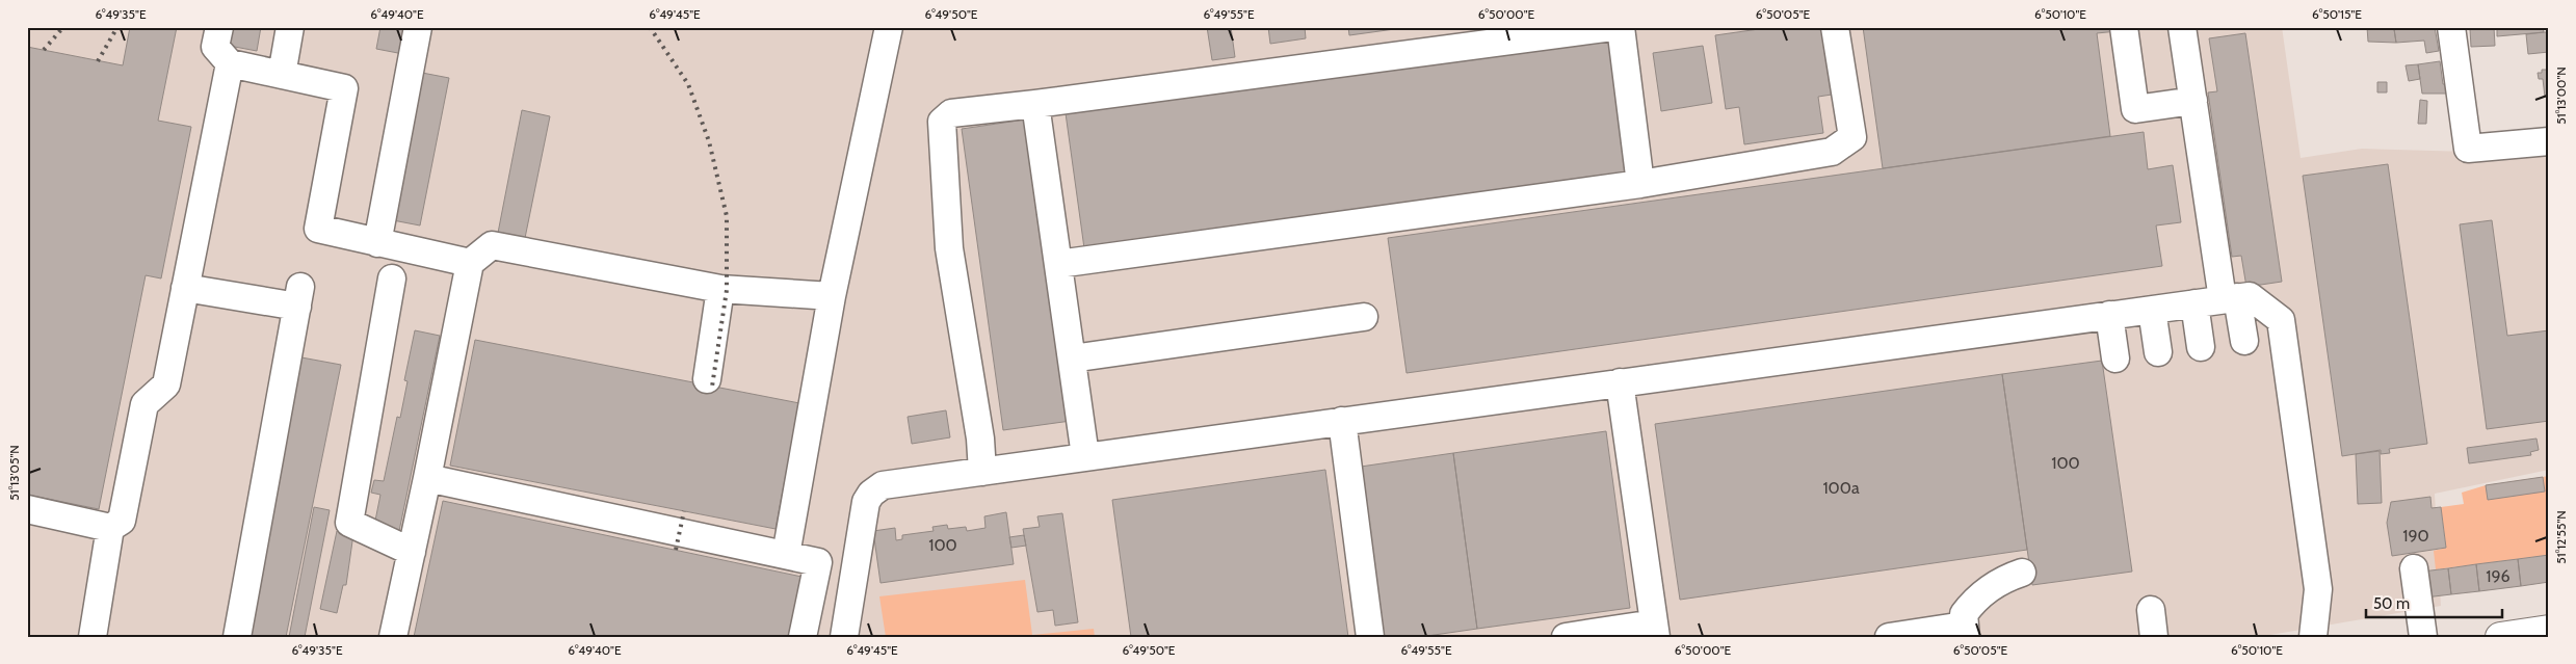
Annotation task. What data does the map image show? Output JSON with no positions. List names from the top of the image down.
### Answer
{
  "house_numbers": [
    "100",
    "100a",
    "190",
    "100",
    "196"
  ],
  "scale_bar": "50 m",
  "coordinates": [
    "6°49'35\"E",
    "6°49'40\"E",
    "6°49'45\"E",
    "6°49'50\"E",
    "6°49'55\"E",
    "6°50'00\"E",
    "6°50'05\"E",
    "6°50'10\"E",
    "6°50'15\"E",
    "51°13'00\"N",
    "51°13'05\"N",
    "51°12'55\"N"
  ]
}
